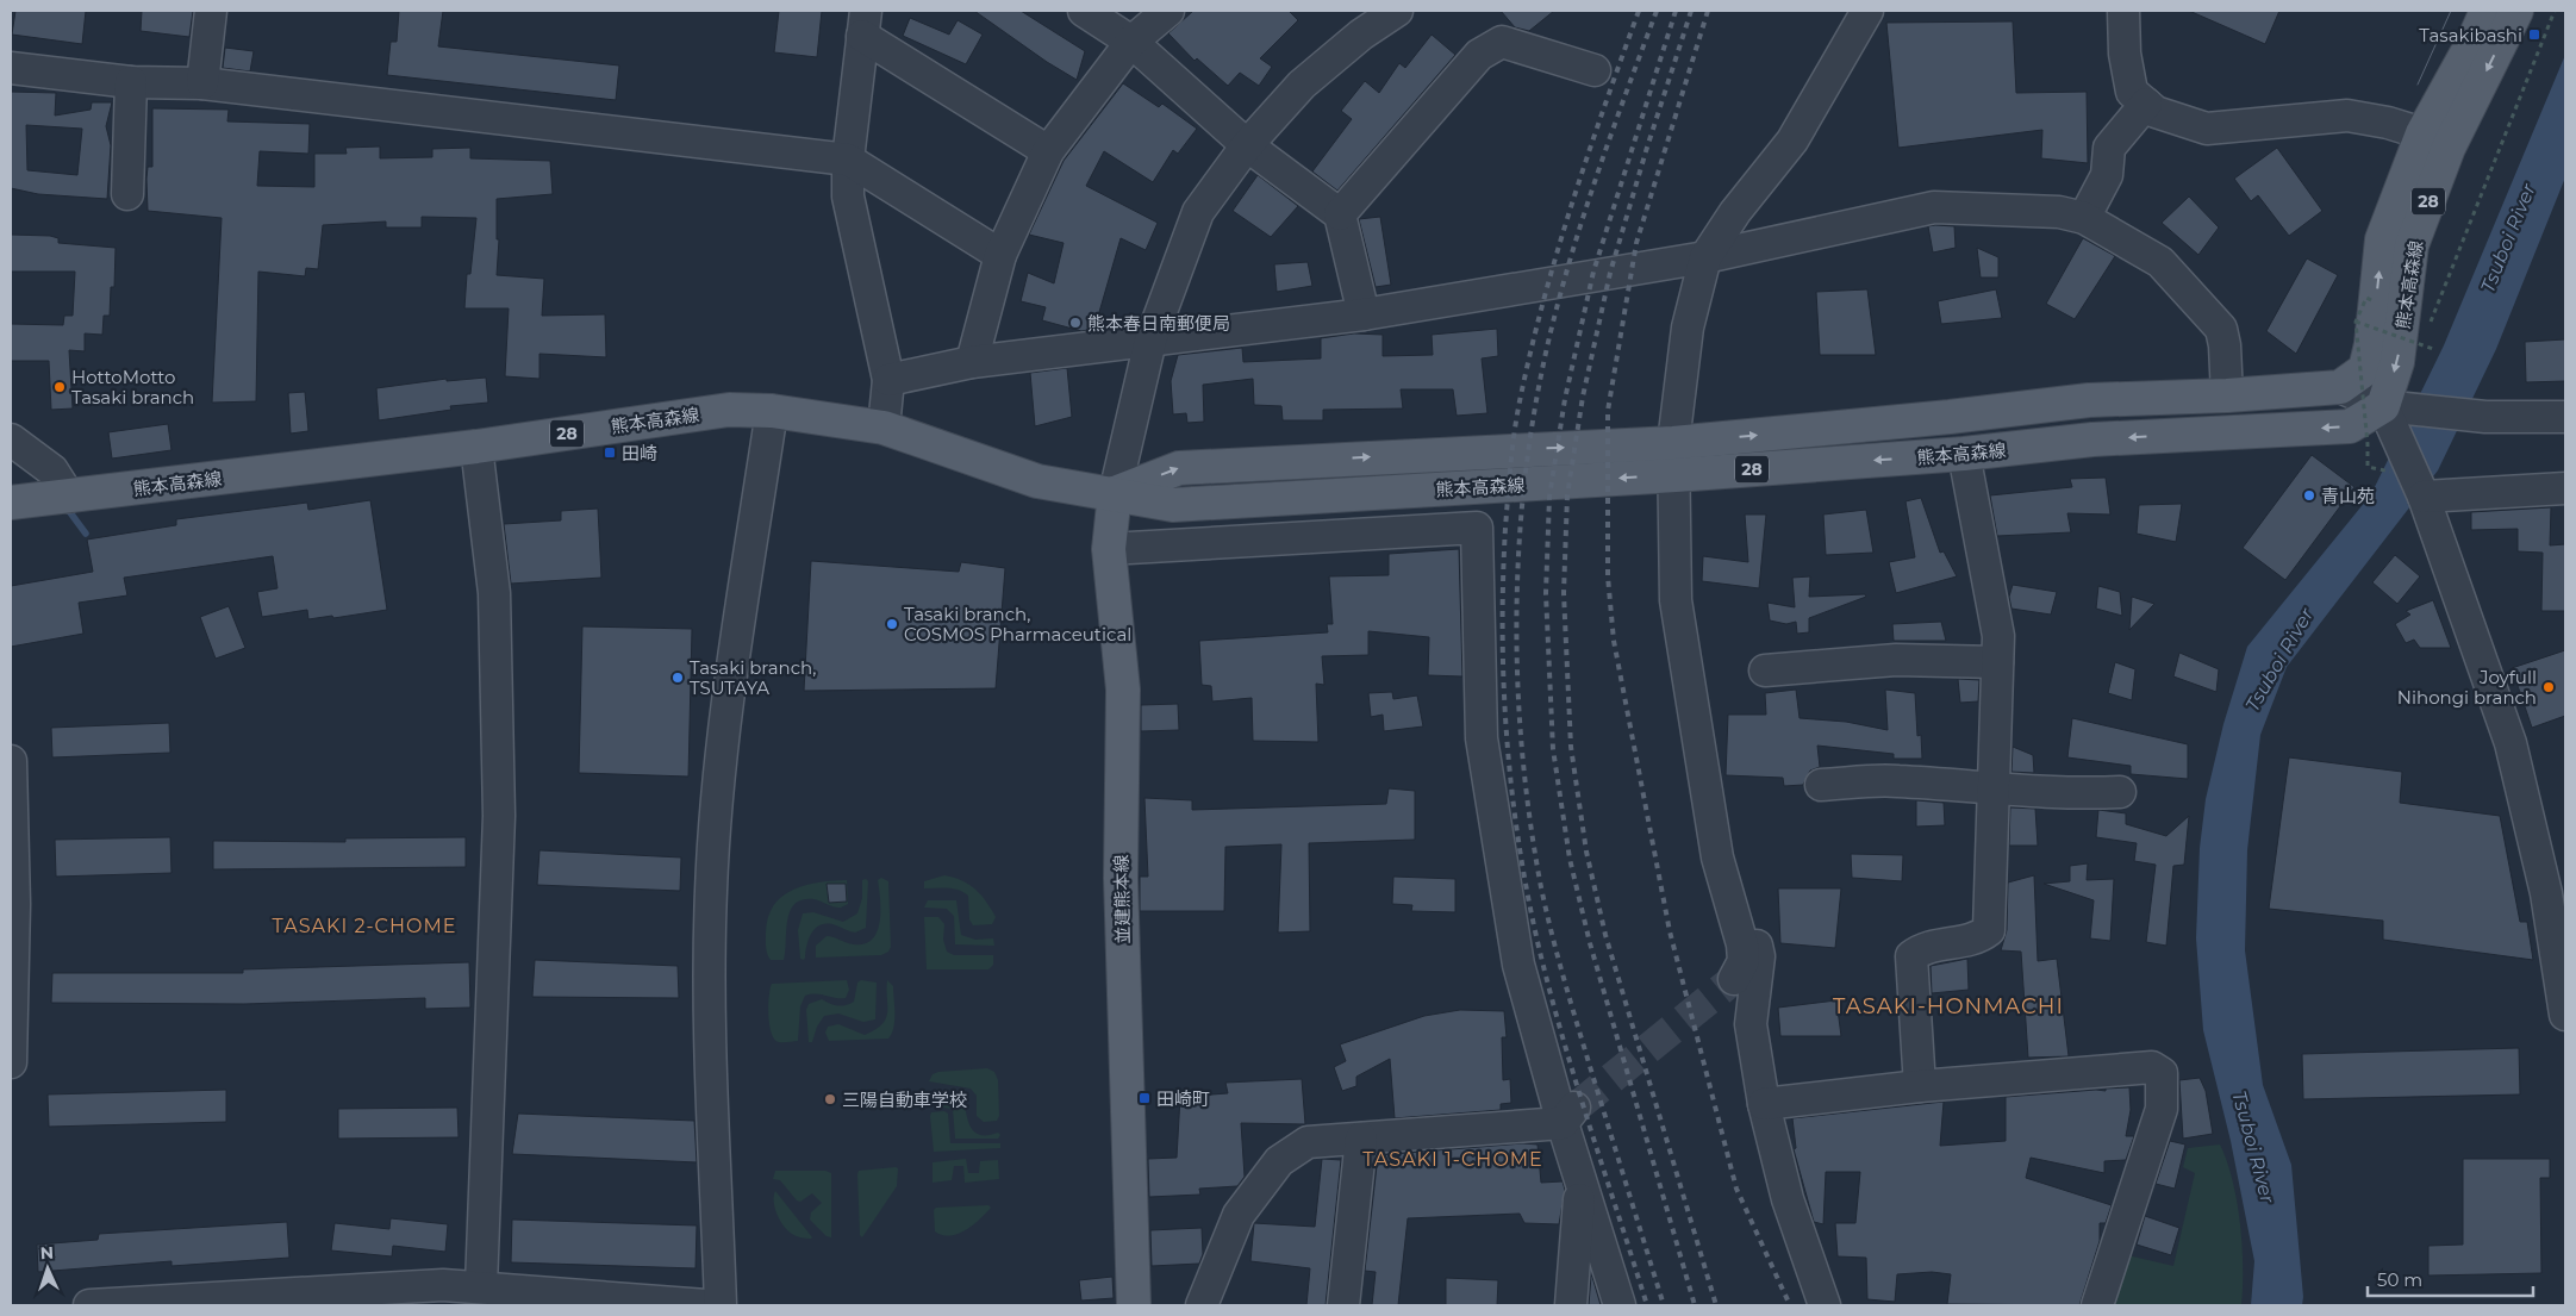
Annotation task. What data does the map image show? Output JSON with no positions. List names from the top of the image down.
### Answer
{
  "streets": {
    "main road": ["28", "熊本高森線", "並建熊本線"]
  },
  "crossings": [
    ["熊本高森線", "並建熊本線"]
  ],
  "districts": ["TASAKI 2-CHOME", "TASAKI-HONMACHI", "TASAKI 1-CHOME"],
  "water": ["Tsuboi River"],
  "places": {
    "transit": ["Tasakibashi", "田崎", "田崎町"],
    "other": [
      "熊本春日南郵便局",
      "HottoMotto Tasaki branch",
      "青山苑",
      "Tasaki branch, COSMOS Pharmaceutical",
      "Tasaki branch, TSUTAYA",
      "Joyfull Nihongi branch",
      "三陽自動車学校"
    ]
  },
  "scale_bar": "50 m",
  "north": "top"
}
